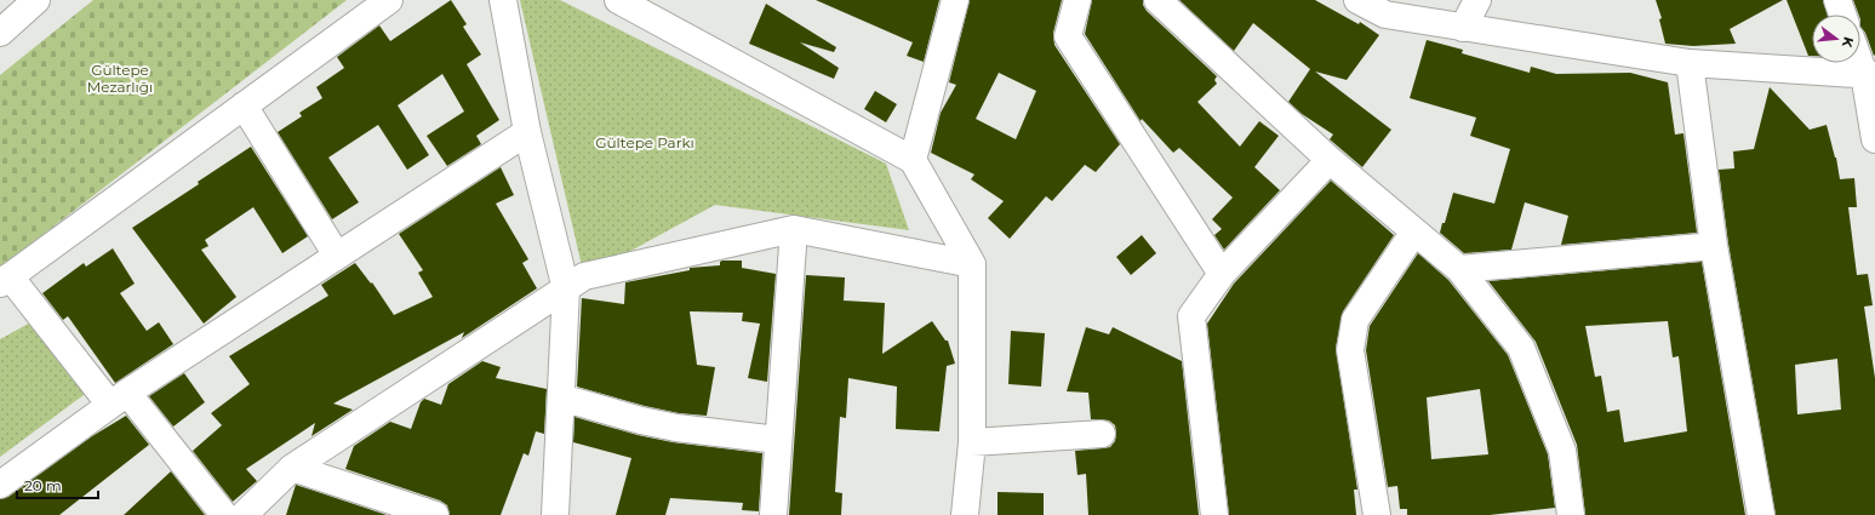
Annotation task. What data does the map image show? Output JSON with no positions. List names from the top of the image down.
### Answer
{
  "parks": ["Gültepe Mezarlığı", "Gültepe Parkı"],
  "scale_bar": "20 m",
  "north": "right"
}
